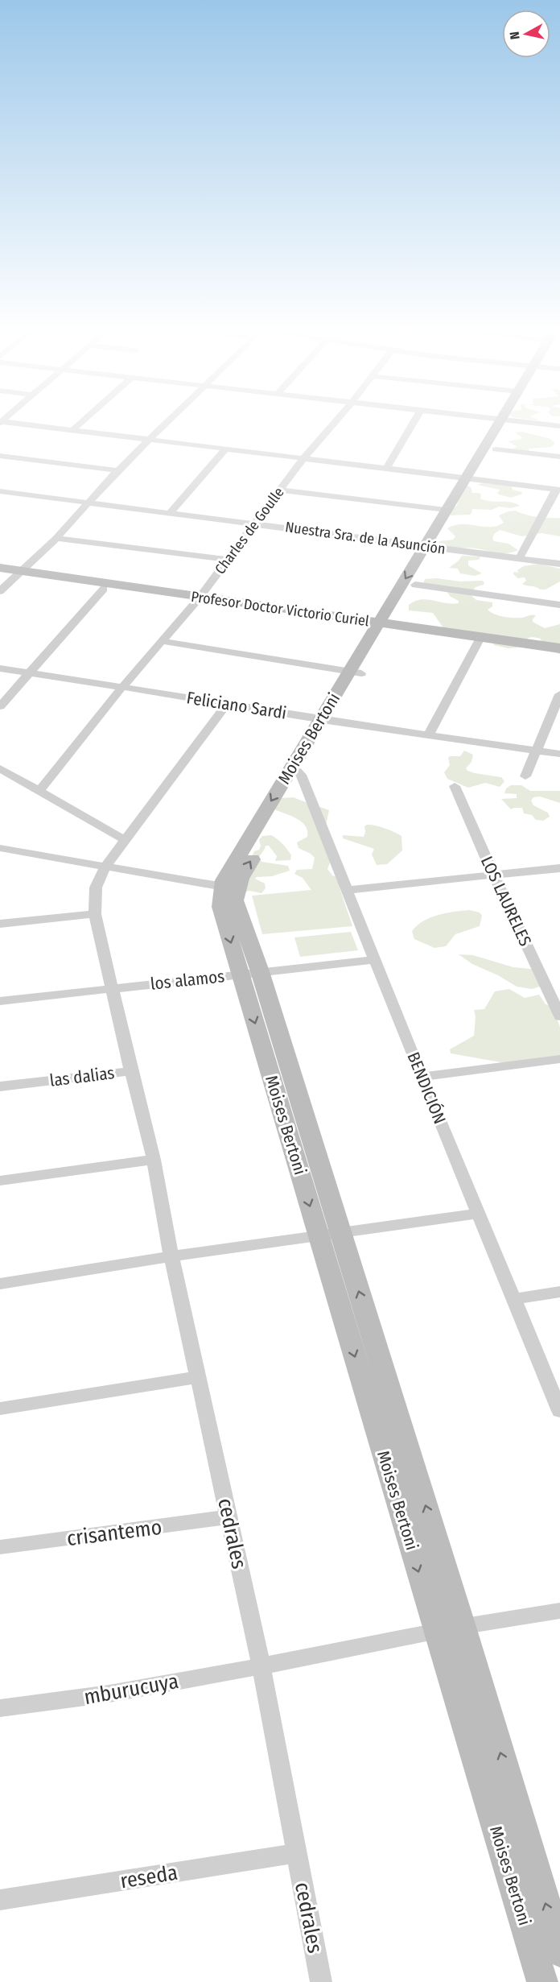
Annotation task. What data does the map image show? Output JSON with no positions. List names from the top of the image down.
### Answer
{
  "streets": {
    "street": [
      "Charles de Goulle",
      "Nuestra Sra. de la Asunción",
      "Profesor Doctor Victorio Curiel",
      "Feliciano Sardi",
      "Moises Bertoni",
      "LOS LAURELES",
      "los alamos",
      "las dalias",
      "BENDICIÓN",
      "crisantemo",
      "cedrales",
      "mburucuya",
      "reseda"
    ]
  },
  "crossings": [
    ["Charles de Goulle", "Nuestra Sra. de la Asunción"],
    ["Charles de Goulle", "Profesor Doctor Victorio Curiel"],
    ["Charles de Goulle", "Feliciano Sardi"],
    ["Nuestra Sra. de la Asunción", "Moises Bertoni"],
    ["Profesor Doctor Victorio Curiel", "Moises Bertoni"],
    ["Feliciano Sardi", "Moises Bertoni"],
    ["Moises Bertoni", "los alamos"],
    ["Moises Bertoni", "BENDICIÓN"],
    ["Moises Bertoni", "mburucuya"],
    ["los alamos", "BENDICIÓN"],
    ["las dalias", "cedrales"],
    ["crisantemo", "cedrales"],
    ["cedrales", "mburucuya"],
    ["cedrales", "reseda"]
  ],
  "north": "left"
}
